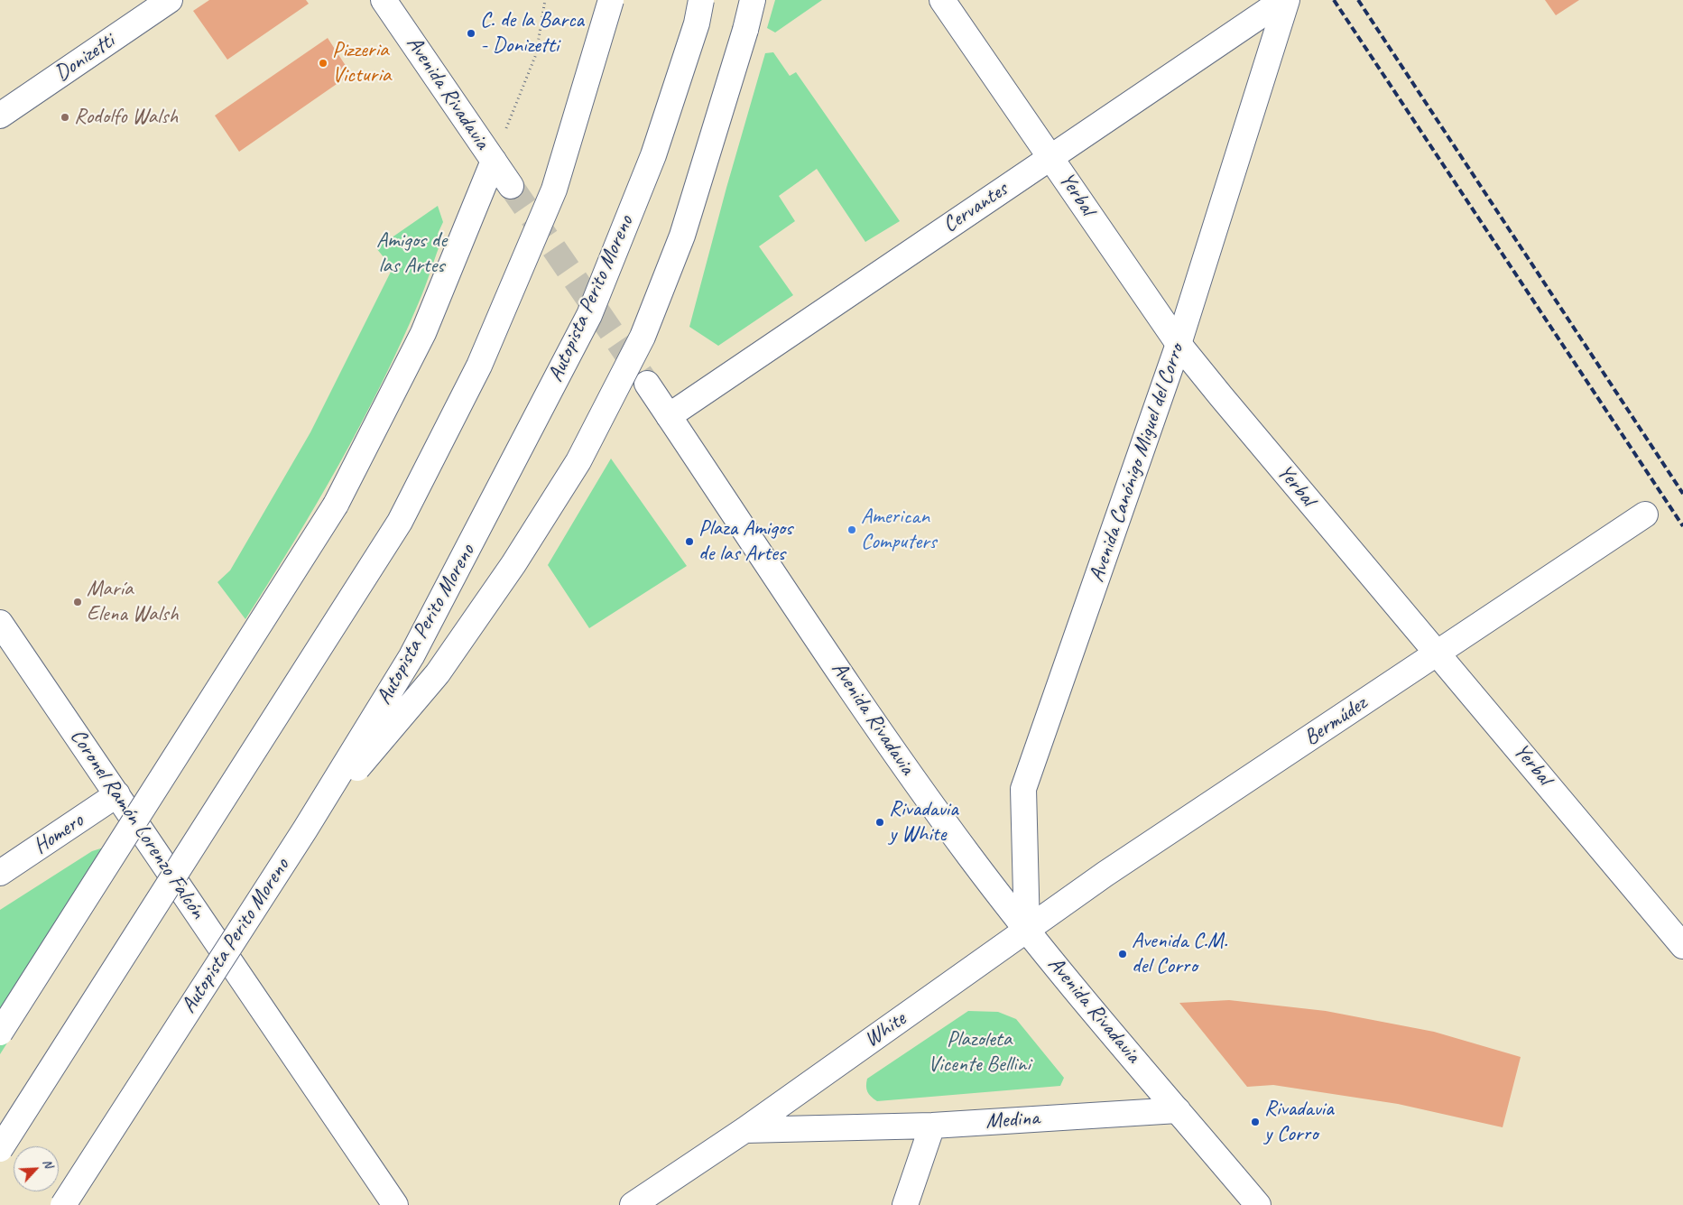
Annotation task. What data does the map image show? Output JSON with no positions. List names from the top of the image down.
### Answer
{
  "streets": {
    "main road": [
      "Donizetti",
      "Avenida Rivadavia",
      "Yerbal",
      "Cervantes",
      "Autopista Perito Moreno",
      "Avenida Canónigo Miguel del Corro",
      "Bermúdez",
      "Coronel Ramón Lorenzo Falcón",
      "Homero",
      "White",
      "Medina"
    ]
  },
  "crossings": [
    ["Avenida Rivadavia", "Cervantes"],
    ["Avenida Rivadavia", "Avenida Canónigo Miguel del Corro"],
    ["Avenida Rivadavia", "Bermúdez"],
    ["Avenida Rivadavia", "White"],
    ["Avenida Rivadavia", "Medina"],
    ["Yerbal", "Cervantes"],
    ["Yerbal", "Avenida Canónigo Miguel del Corro"],
    ["Yerbal", "Bermúdez"],
    ["Avenida Canónigo Miguel del Corro", "Bermúdez"],
    ["Avenida Canónigo Miguel del Corro", "White"],
    ["Bermúdez", "White"],
    ["Coronel Ramón Lorenzo Falcón", "Homero"]
  ],
  "parks": ["Amigos de las Artes", "Plazoleta Vicente Bellini"],
  "places": [
    "C. de la Barca - Donizetti",
    "Pizzeria Victuria",
    "Rodolfo Walsh",
    "American Computers",
    "Plaza Amigos de las Artes",
    "María Elena Walsh",
    "Rivadavia y White",
    "Avenida C.M. del Corro",
    "Rivadavia y Corro"
  ],
  "north": "top right"
}
